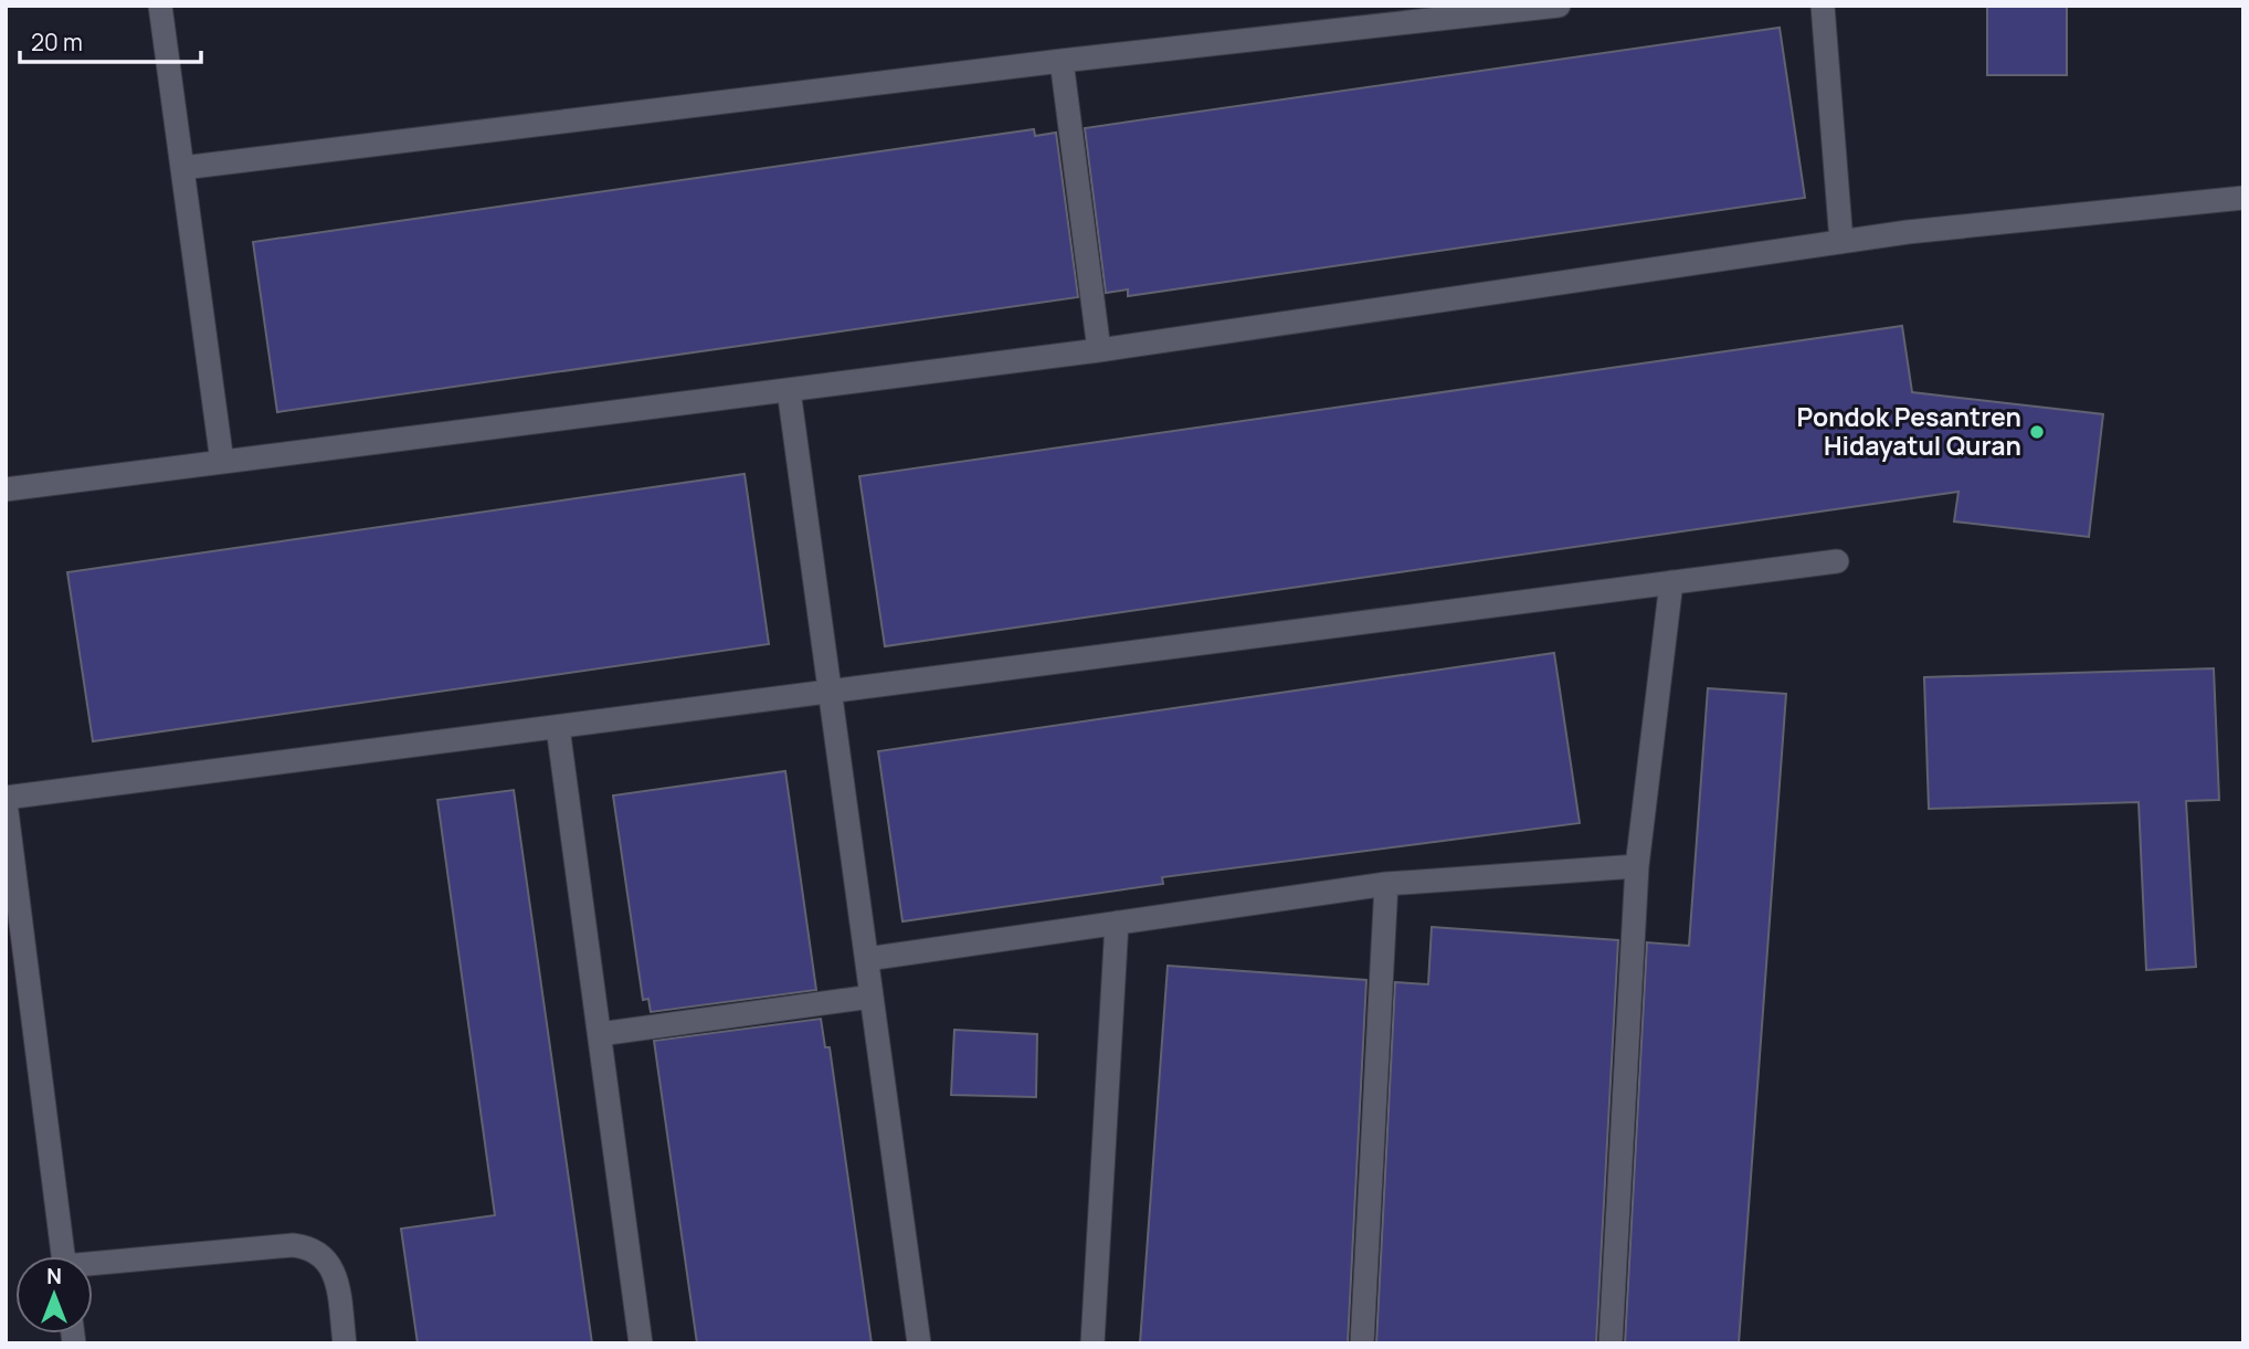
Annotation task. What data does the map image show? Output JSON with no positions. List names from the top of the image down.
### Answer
{
  "places": ["Pondok Pesantren Hidayatul Quran"],
  "scale_bar": "20 m",
  "north": "top"
}
